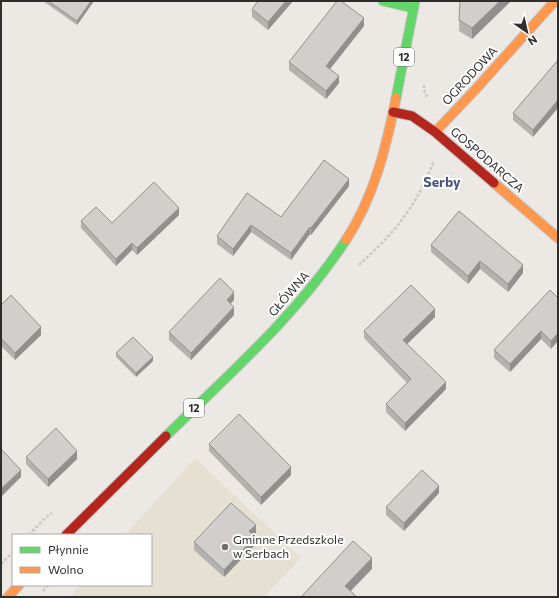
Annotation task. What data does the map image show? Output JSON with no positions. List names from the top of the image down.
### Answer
{
  "streets": {
    "main road": [
      "12",
      "OGRODOWA",
      "GOSPODARCZA",
      "GŁÓWNA"
    ]
  },
  "crossings": [
    ["OGRODOWA", "GOSPODARCZA"],
    ["GOSPODARCZA", "GŁÓWNA"]
  ],
  "districts": ["Serby"],
  "places": ["Gminne Przedszkole w Serbach"],
  "legend": ["Płynnie", "Wolno"],
  "north": "bottom right"
}
